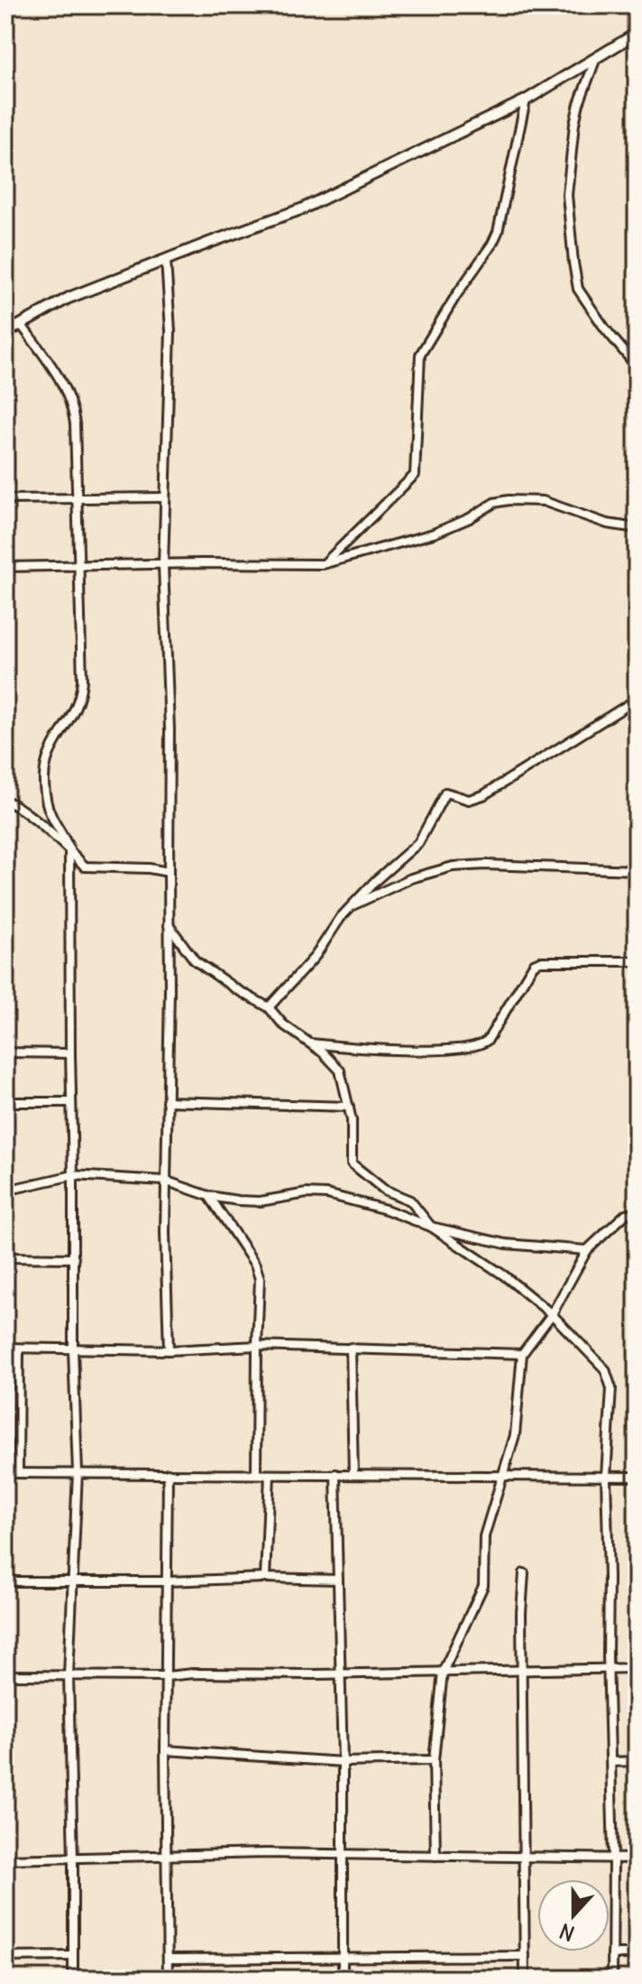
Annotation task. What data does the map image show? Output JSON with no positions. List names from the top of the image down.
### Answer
{
  "north": "bottom"
}
